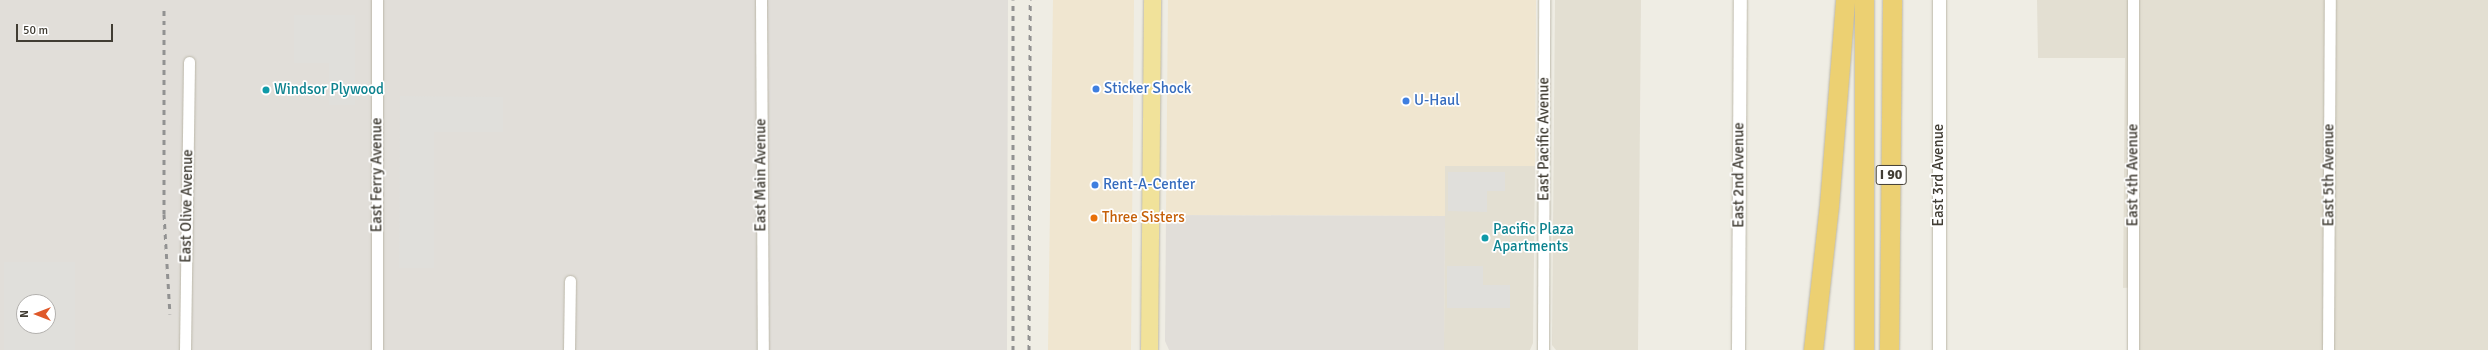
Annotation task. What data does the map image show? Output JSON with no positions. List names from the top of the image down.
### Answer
{
  "streets": {
    "highway": ["I 90"],
    "street": [
      "East Pacific Avenue",
      "East Ferry Avenue",
      "East Main Avenue",
      "East 2nd Avenue",
      "East 3rd Avenue",
      "East 4th Avenue",
      "East 5th Avenue",
      "East Olive Avenue"
    ]
  },
  "places": [
    "Sticker Shock",
    "Windsor Plywood",
    "U-Haul",
    "Rent-A-Center",
    "Three Sisters",
    "Pacific Plaza Apartments"
  ],
  "scale_bar": "50 m",
  "north": "left"
}
